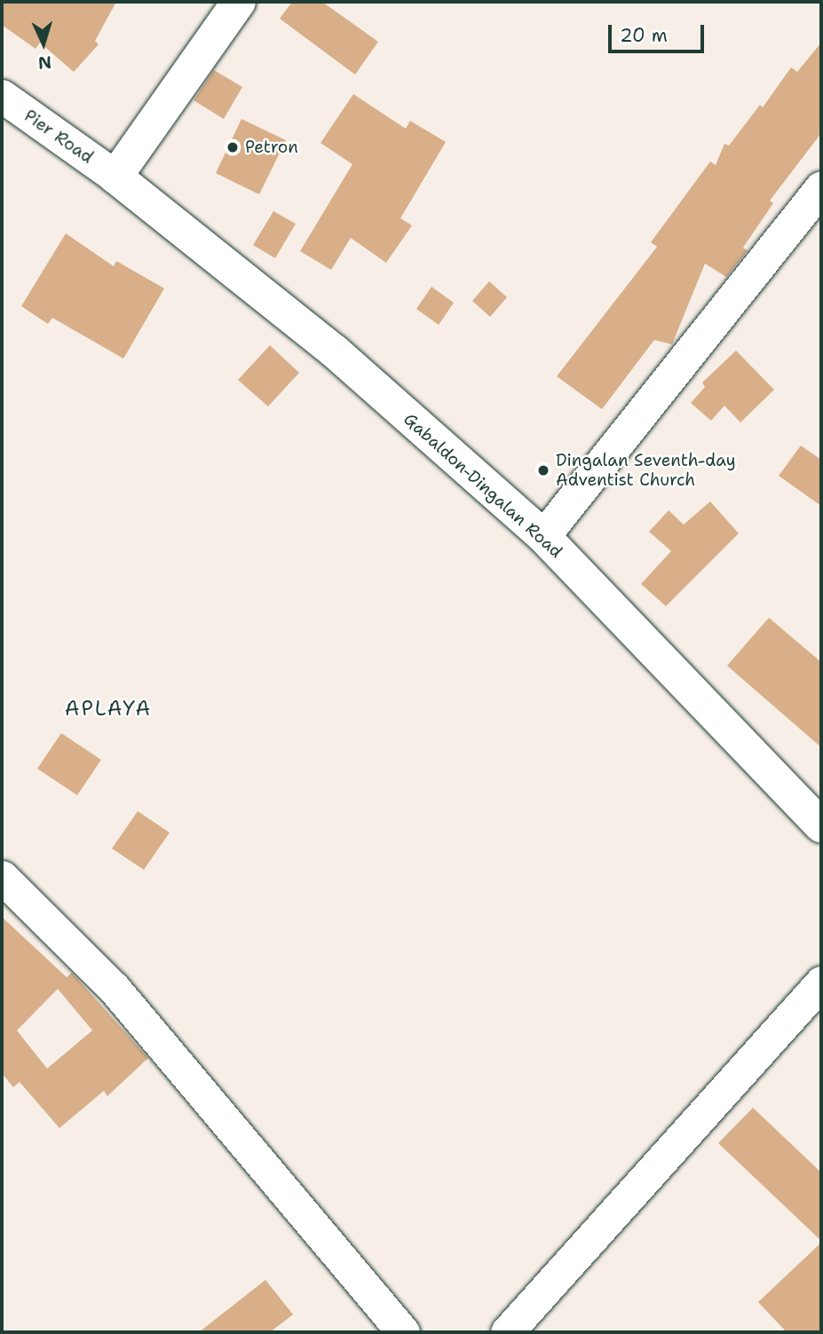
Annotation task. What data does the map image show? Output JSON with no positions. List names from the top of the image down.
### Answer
{
  "streets": {
    "main road": ["Gabaldon-Dingalan Road"],
    "street": ["Pier Road"]
  },
  "crossings": [
    ["Pier Road", "Gabaldon-Dingalan Road"]
  ],
  "districts": ["APLAYA"],
  "places": ["Petron", "Dingalan Seventh-day Adventist Church"],
  "scale_bar": "20 m",
  "north": "bottom"
}
